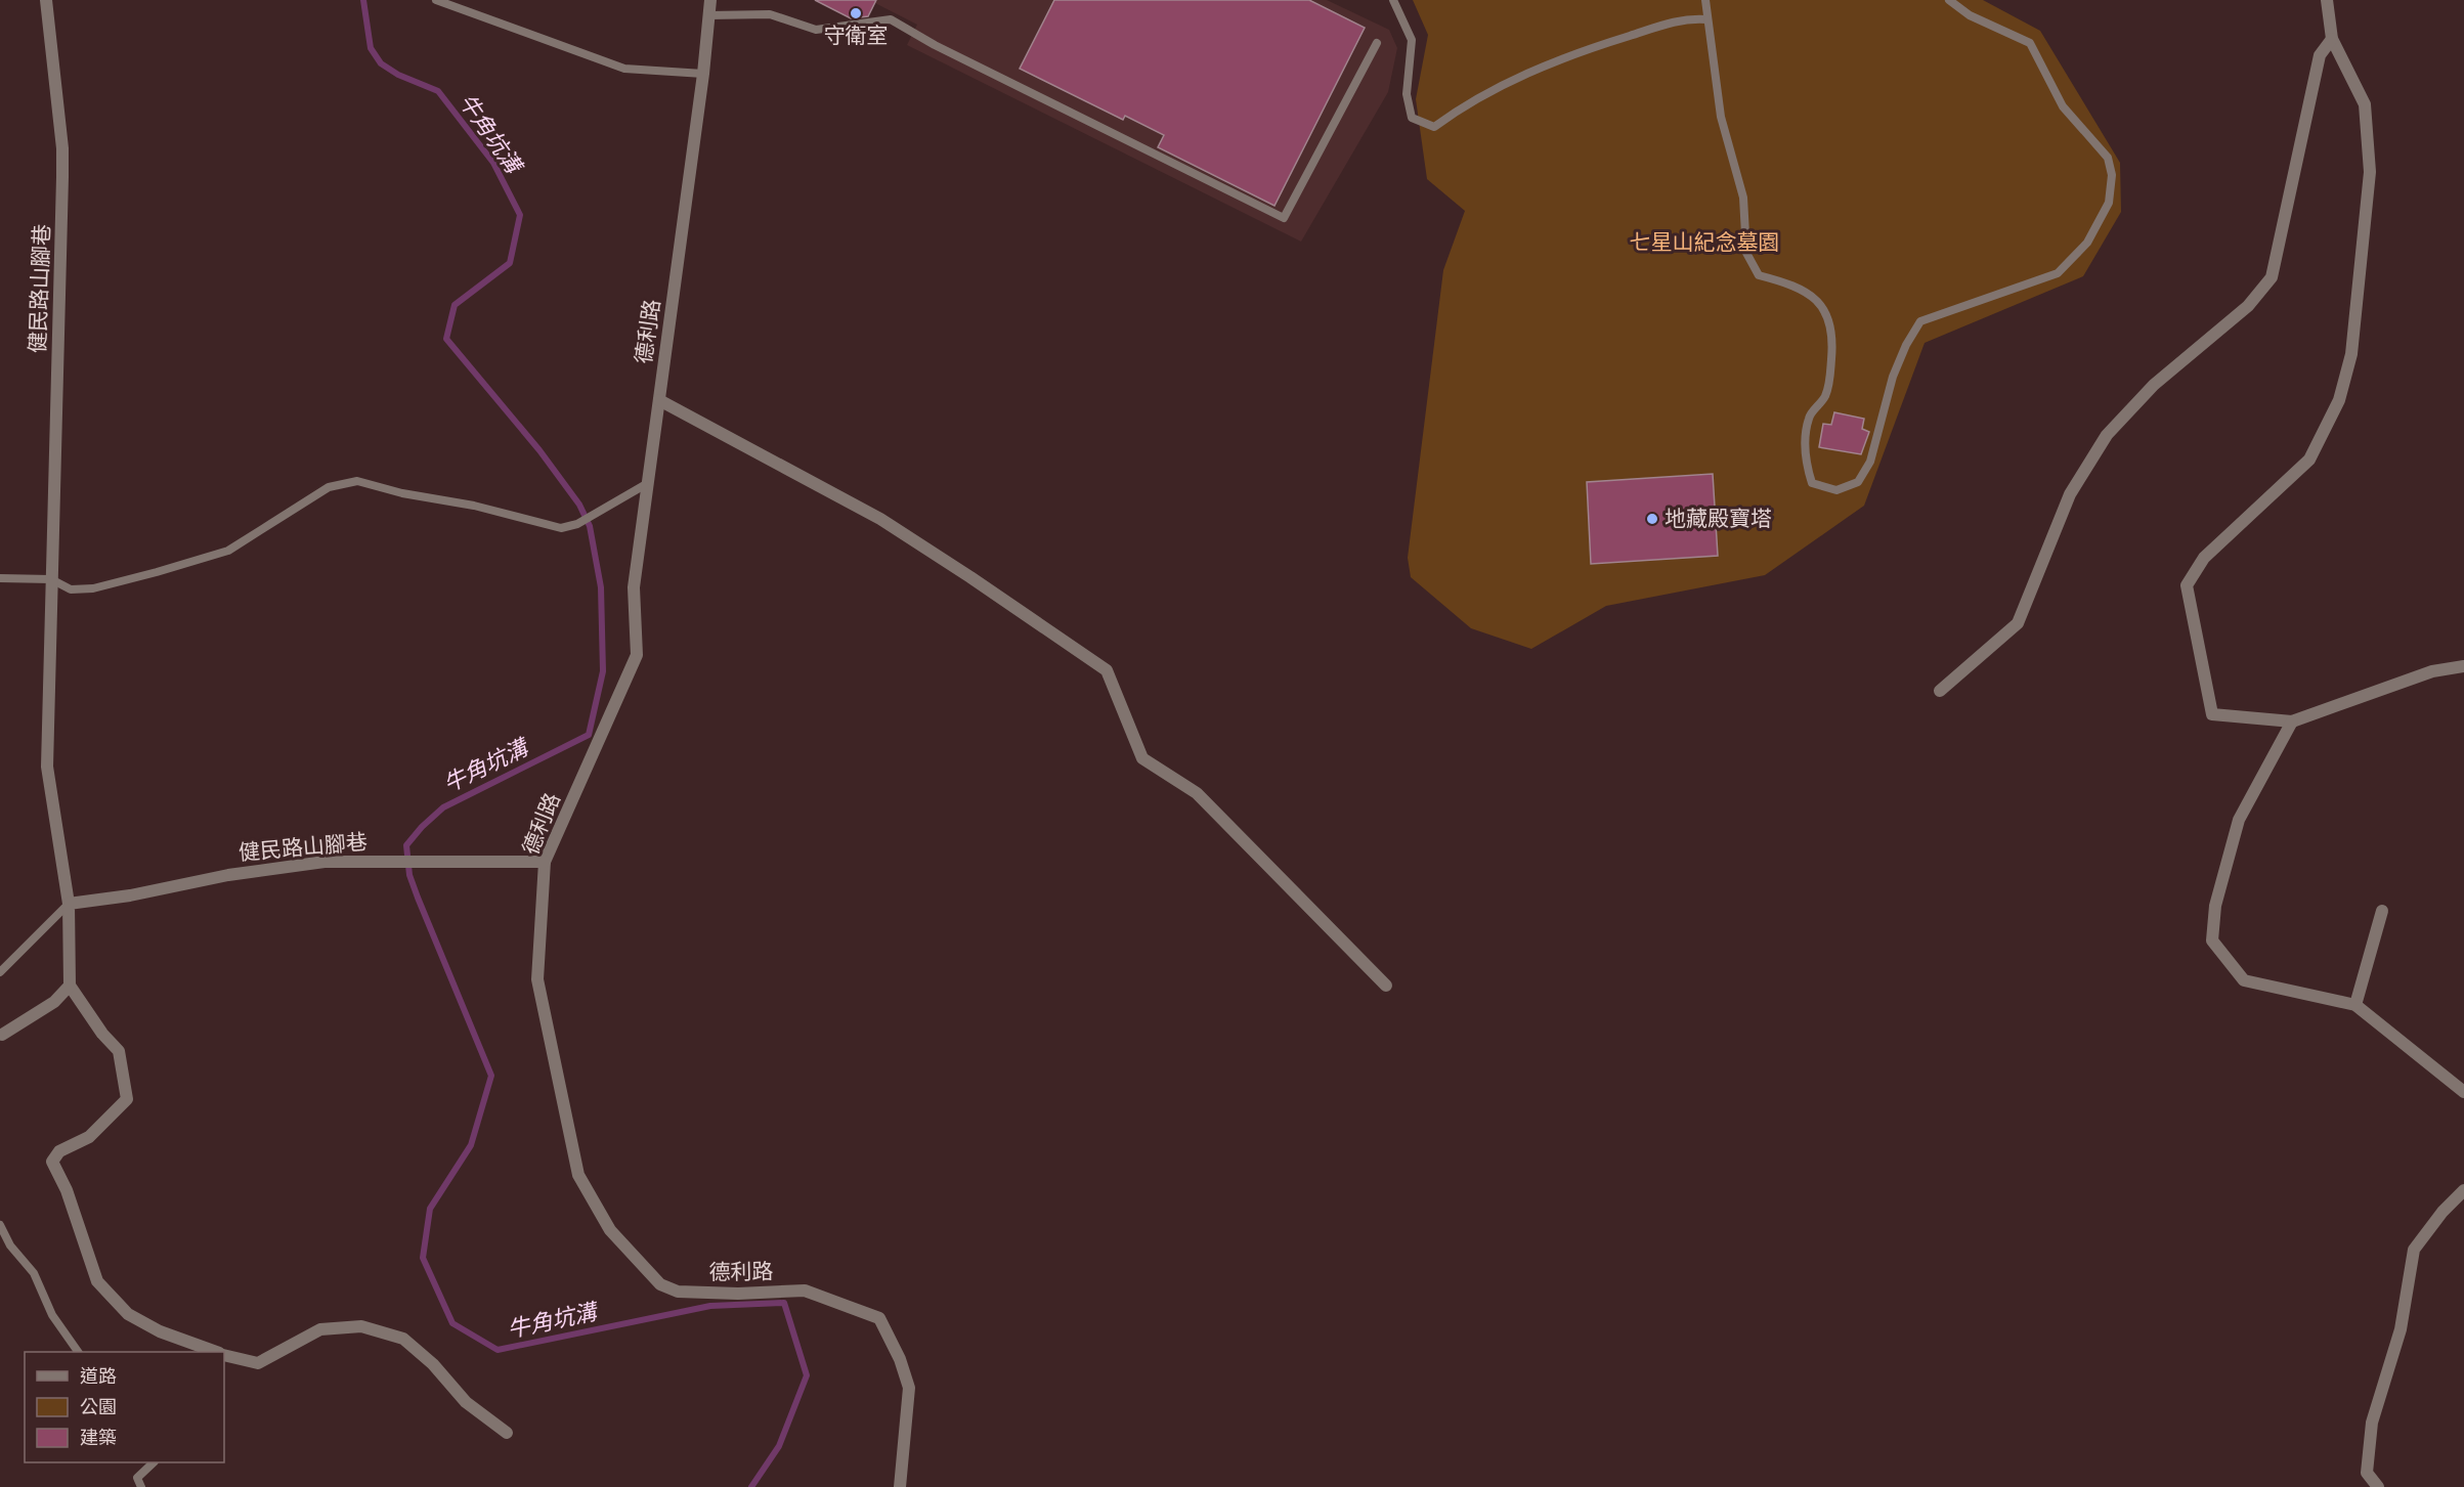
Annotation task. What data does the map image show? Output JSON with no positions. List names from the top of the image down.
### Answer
{
  "streets": {
    "street": ["健民路山腳巷", "德利路"]
  },
  "crossings": [
    ["健民路山腳巷", "德利路"]
  ],
  "water": ["牛角坑溝"],
  "parks": ["七星山紀念墓園"],
  "places": ["守衛室", "地藏殿寶塔"],
  "legend": ["道路", "公園", "建築"]
}
